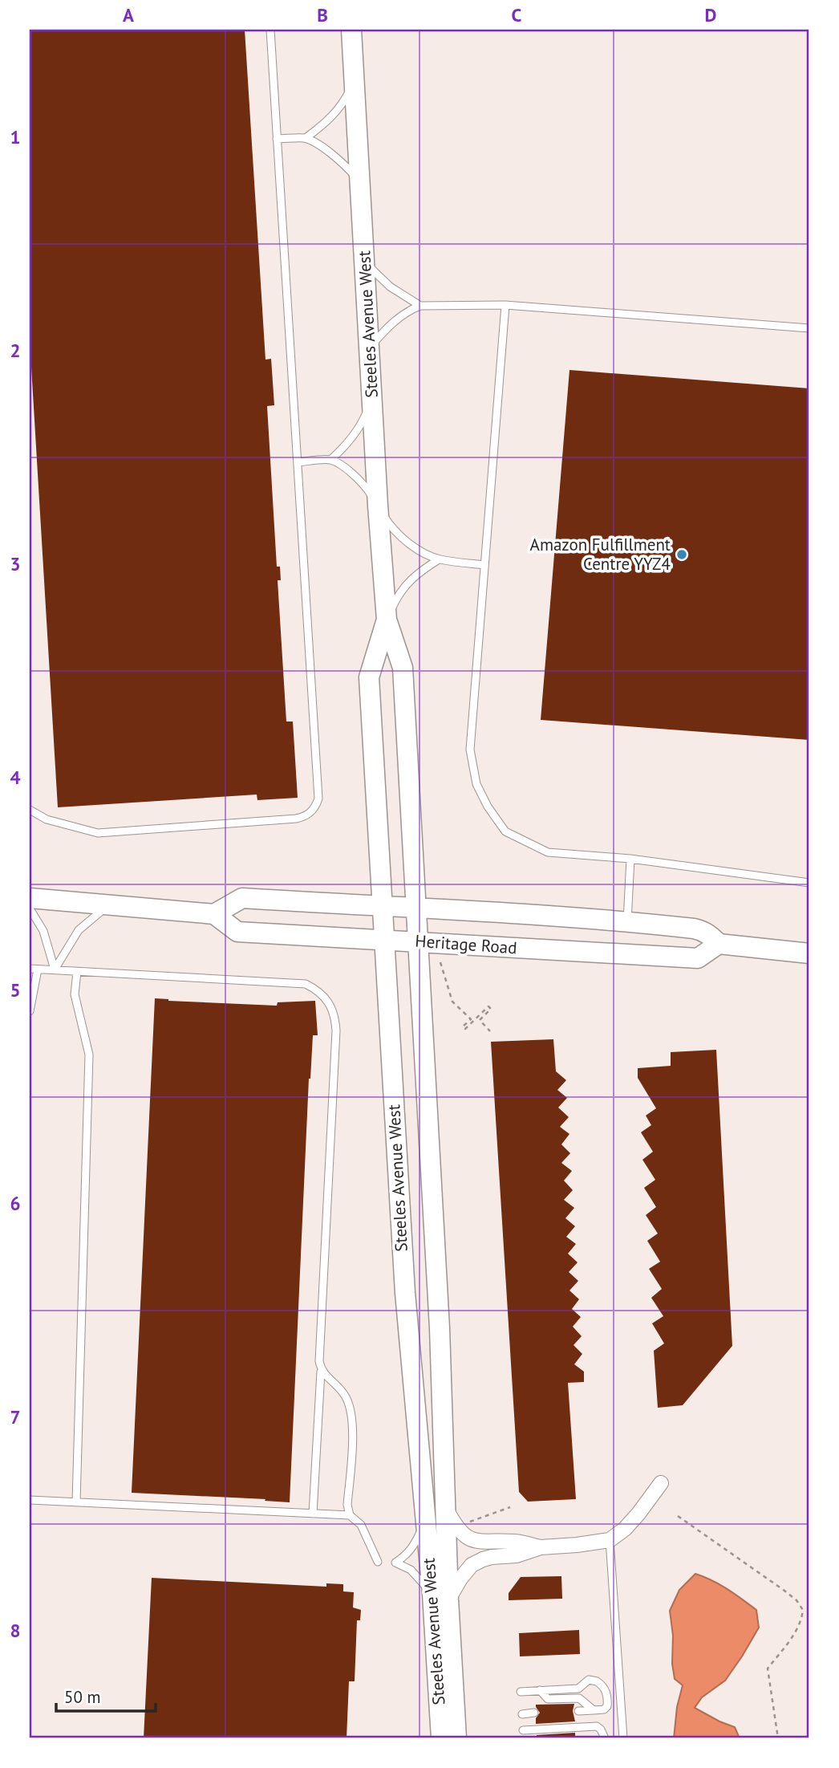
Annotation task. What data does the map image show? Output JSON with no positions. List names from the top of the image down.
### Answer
{
  "streets": {
    "main road": ["Steeles Avenue West", "Heritage Road"]
  },
  "crossings": [
    ["Steeles Avenue West", "Heritage Road"]
  ],
  "places": ["Amazon Fulfillment Centre YYZ4"],
  "scale_bar": "50 m",
  "grid": {
    "columns": [
      "A",
      "B",
      "C",
      "D"
    ],
    "rows": [
      "1",
      "2",
      "3",
      "4",
      "5",
      "6",
      "7",
      "8"
    ]
  }
}
